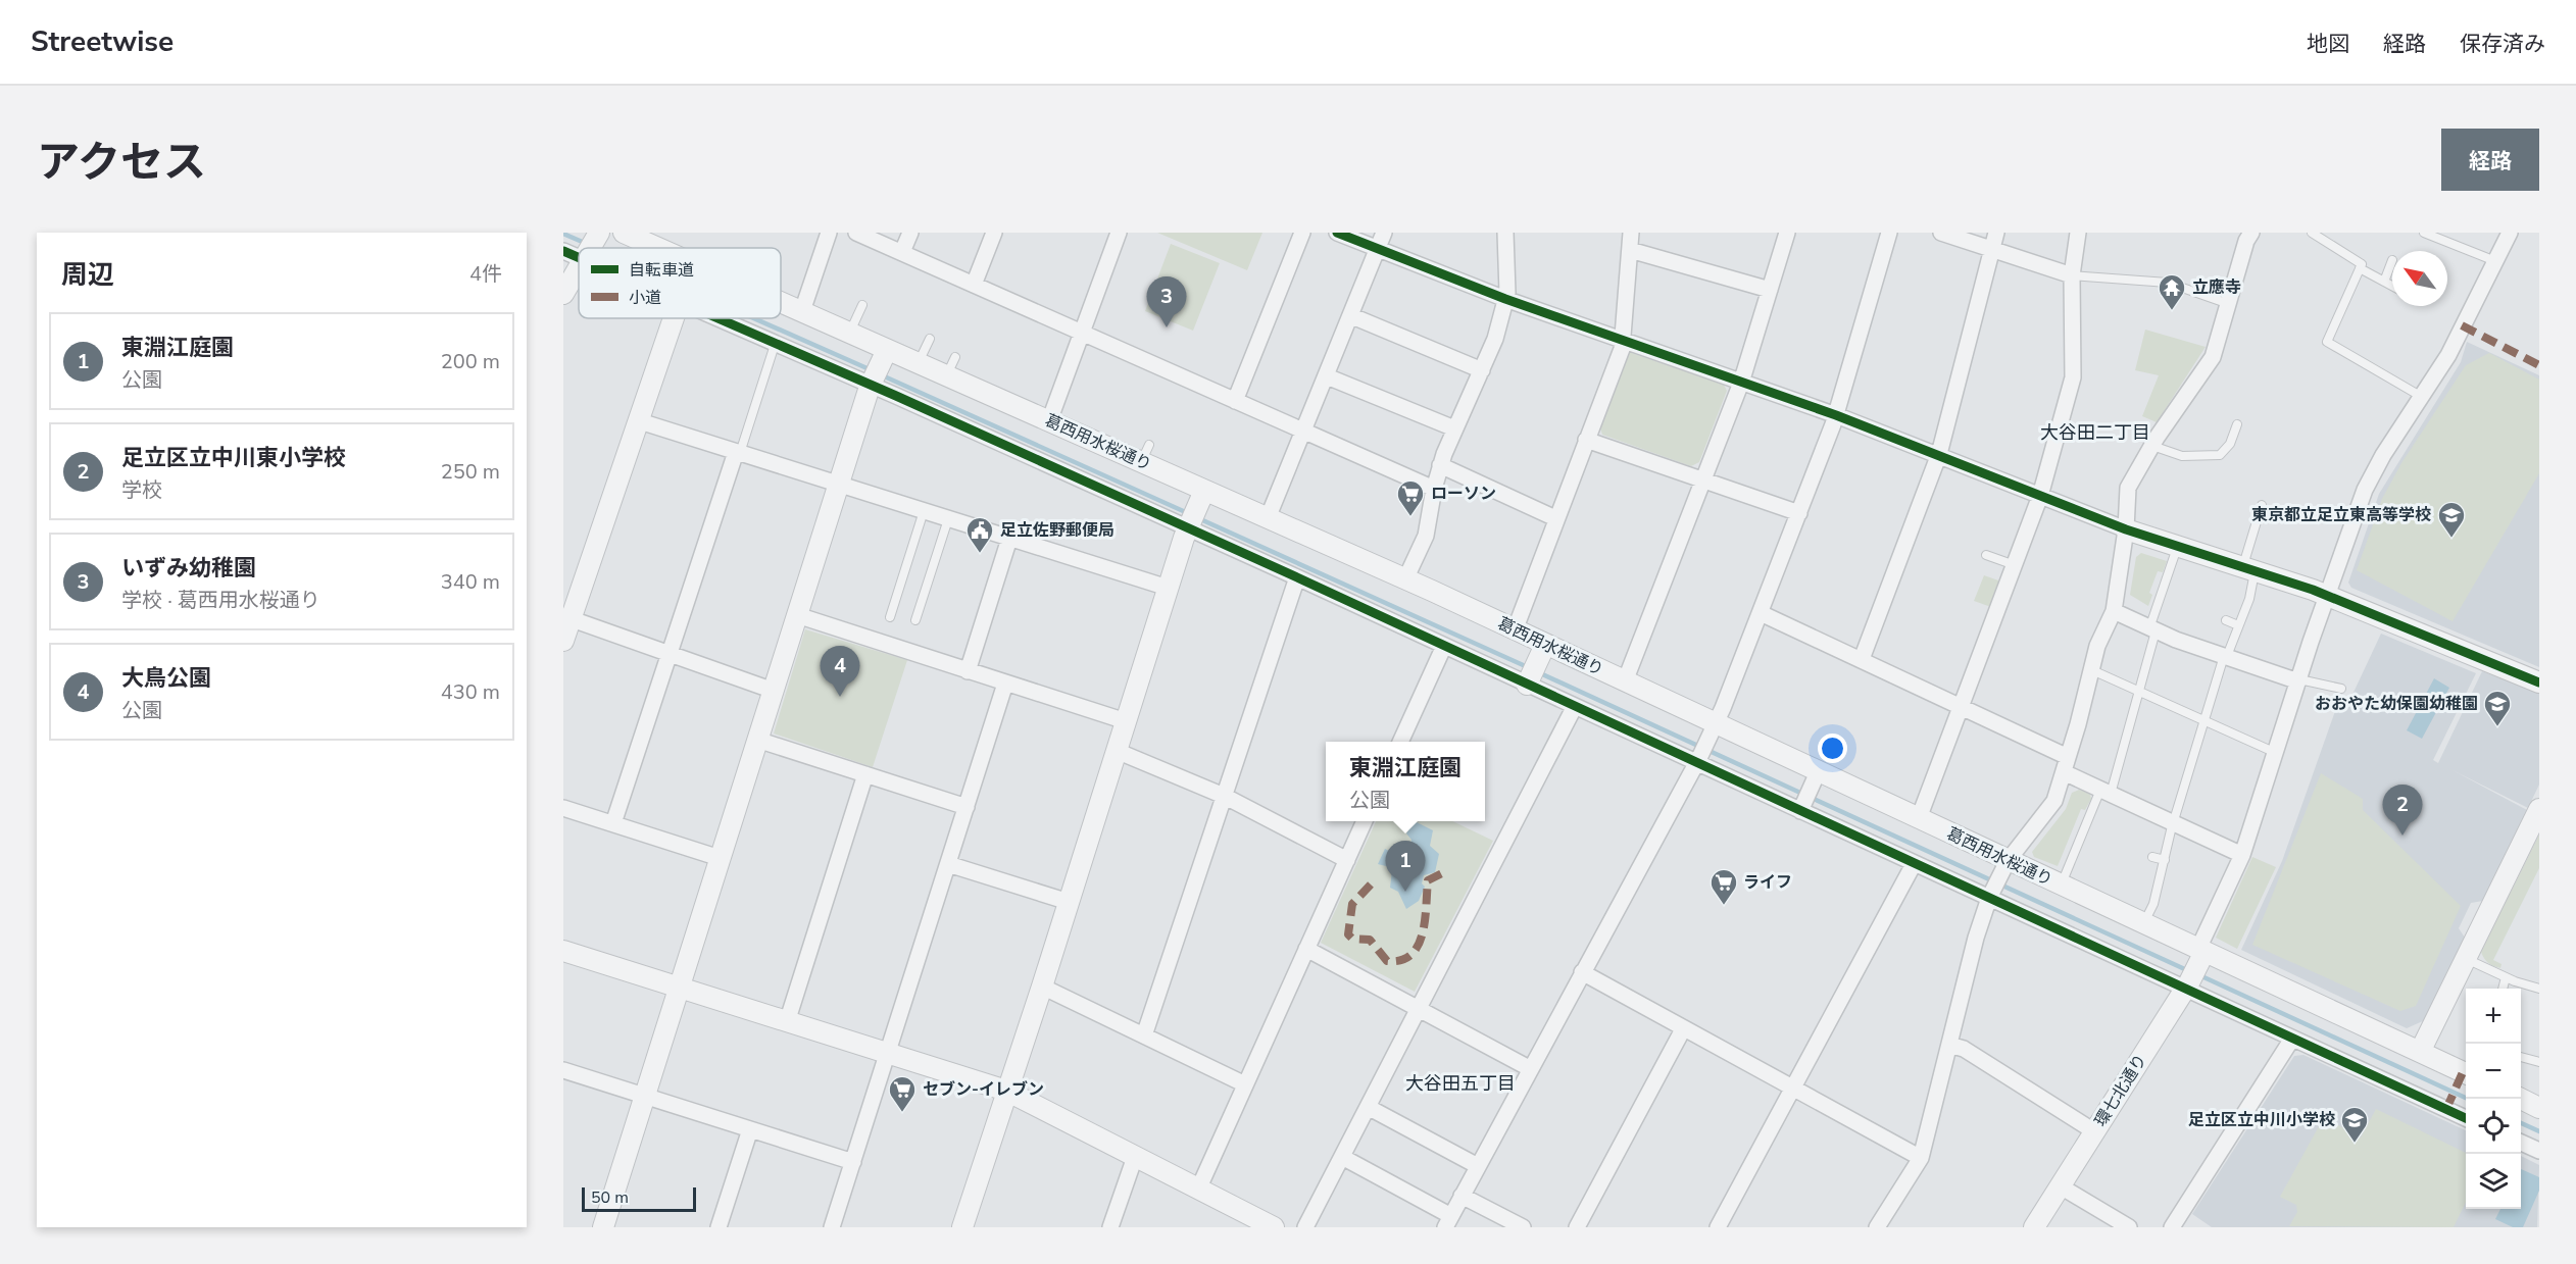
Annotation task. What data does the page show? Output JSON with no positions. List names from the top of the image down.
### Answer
{
  "streets": {
    "street": ["葛西用水桜通り", "環七北通り"]
  },
  "crossings": [
    ["葛西用水桜通り", "環七北通り"]
  ],
  "districts": ["大谷田二丁目", "大谷田五丁目"],
  "places": {
    "temple": ["立應寺"],
    "supermarket": ["ローソン", "ライフ", "セブン-イレブン"],
    "school or university": ["東京都立足立東高等学校", "おおやた幼保園幼稚園", "足立区立中川小学校"],
    "public building": ["足立佐野郵便局"]
  },
  "legend": ["自転車道", "小道"],
  "scale_bar": "50 m",
  "north": "top left",
  "page": {
    "header": "Streetwise",
    "nav": ["地図", "経路", "保存済み"],
    "title": "アクセス",
    "buttons": "経路",
    "heading": ["周辺", "4件"],
    "pins": [
      "3",
      "4",
      "2",
      "1"
    ],
    "list": [
      {
        "mark": "1",
        "name": "東淵江庭園",
        "note": "公園",
        "value": "200 m"
      },
      {
        "mark": "2",
        "name": "足立区立中川東小学校",
        "note": "学校",
        "value": "250 m"
      },
      {
        "mark": "3",
        "name": "いずみ幼稚園",
        "note": "学校 · 葛西用水桜通り",
        "value": "340 m"
      },
      {
        "mark": "4",
        "name": "大鳥公園",
        "note": "公園",
        "value": "430 m"
      }
    ],
    "popup": ["東淵江庭園", "公園"],
    "map_buttons": ["+", "−"],
    "scale": "50 m"
  }
}
